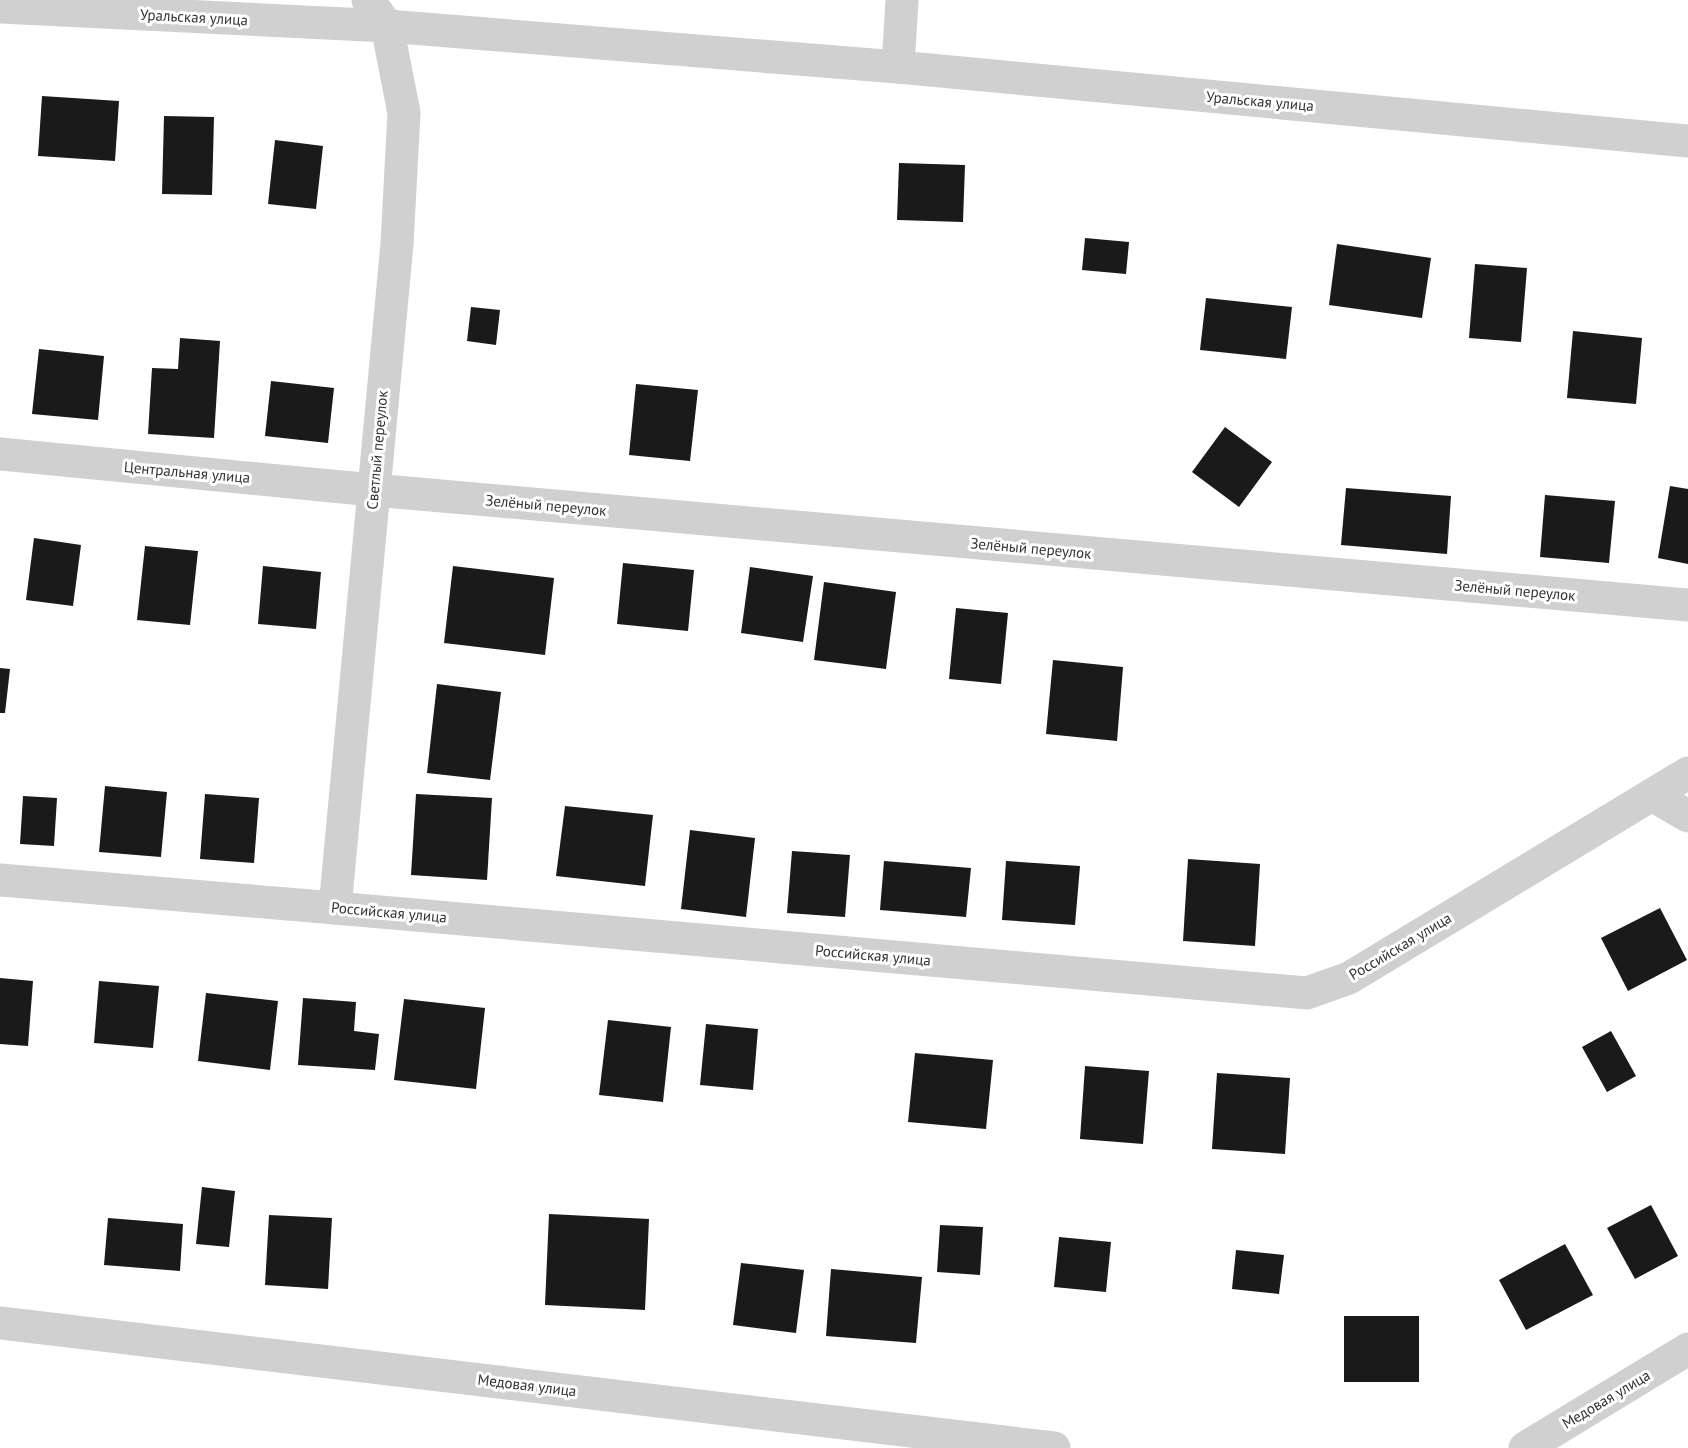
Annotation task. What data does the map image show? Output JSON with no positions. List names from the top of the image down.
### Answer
{
  "streets": {
    "street": [
      "Уральская улица",
      "Светлый переулок",
      "Центральная улица",
      "Зелёный переулок",
      "Российская улица",
      "Медовая улица"
    ]
  },
  "crossings": [
    ["Уральская улица", "Светлый переулок"],
    ["Светлый переулок", "Центральная улица"],
    ["Светлый переулок", "Зелёный переулок"],
    ["Светлый переулок", "Российская улица"],
    ["Центральная улица", "Зелёный переулок"]
  ]
}
